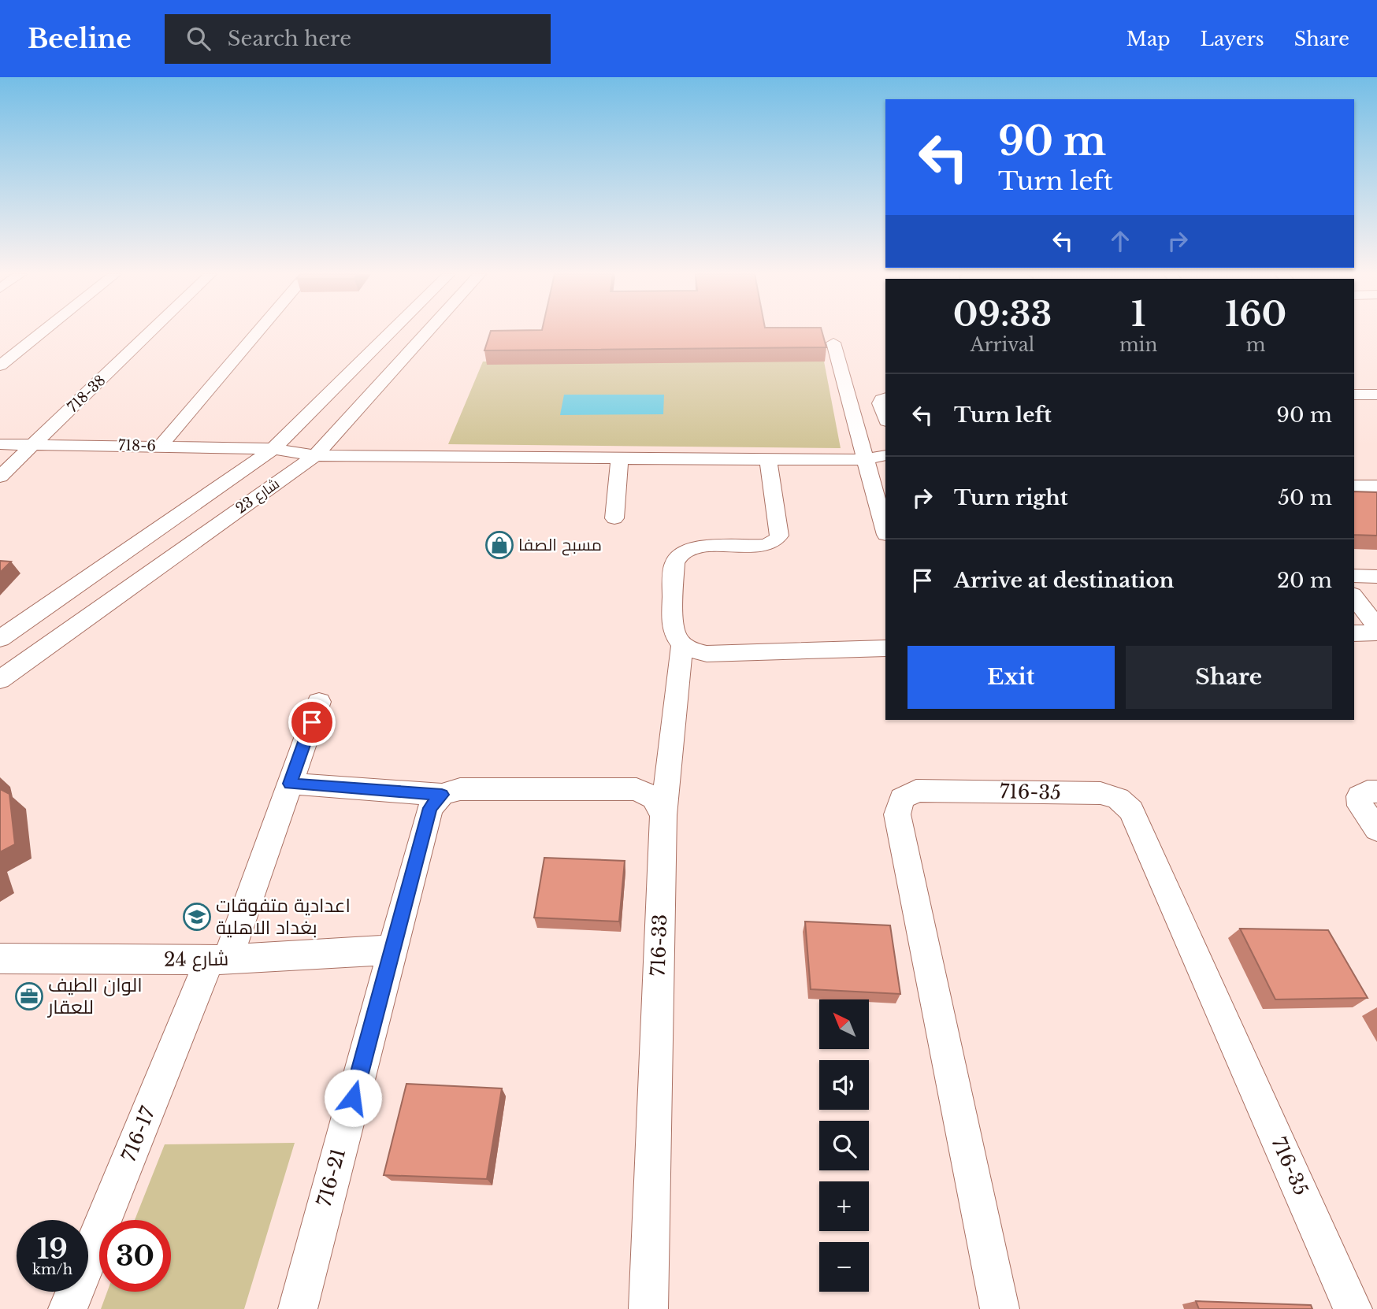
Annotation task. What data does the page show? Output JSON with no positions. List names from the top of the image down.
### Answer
{
  "streets": {
    "street": [
      "718-38",
      "718-6",
      "شارع 23",
      "716-35",
      "716-33",
      "شارع 24",
      "716-17",
      "716-21"
    ]
  },
  "crossings": [
    ["718-38", "718-6"],
    ["718-6", "شارع 23"],
    ["شارع 24", "716-17"],
    ["شارع 24", "716-21"]
  ],
  "places": {
    "shop": ["مسبح الصفا"],
    "school or university": ["اعدادية متفوقات بغداد الاهلية"],
    "office": ["الوان الطيف للعقار"]
  },
  "north": "top left",
  "page": {
    "header": "Beeline",
    "search": "Search here",
    "nav": ["Map", "Layers", "Share"],
    "turn": ["90 m", "Turn left"],
    "eta": [
      "09:33",
      "Arrival",
      "1",
      "min",
      "160",
      "m"
    ],
    "list": [
      {
        "name": "Turn left",
        "value": "90 m"
      },
      {
        "name": "Turn right",
        "value": "50 m"
      },
      {
        "name": "Arrive at destination",
        "value": "20 m"
      }
    ],
    "buttons": ["Exit", "Share"],
    "map_buttons": ["+", "−"],
    "speed": "19 km/h",
    "limit": "30"
  }
}
